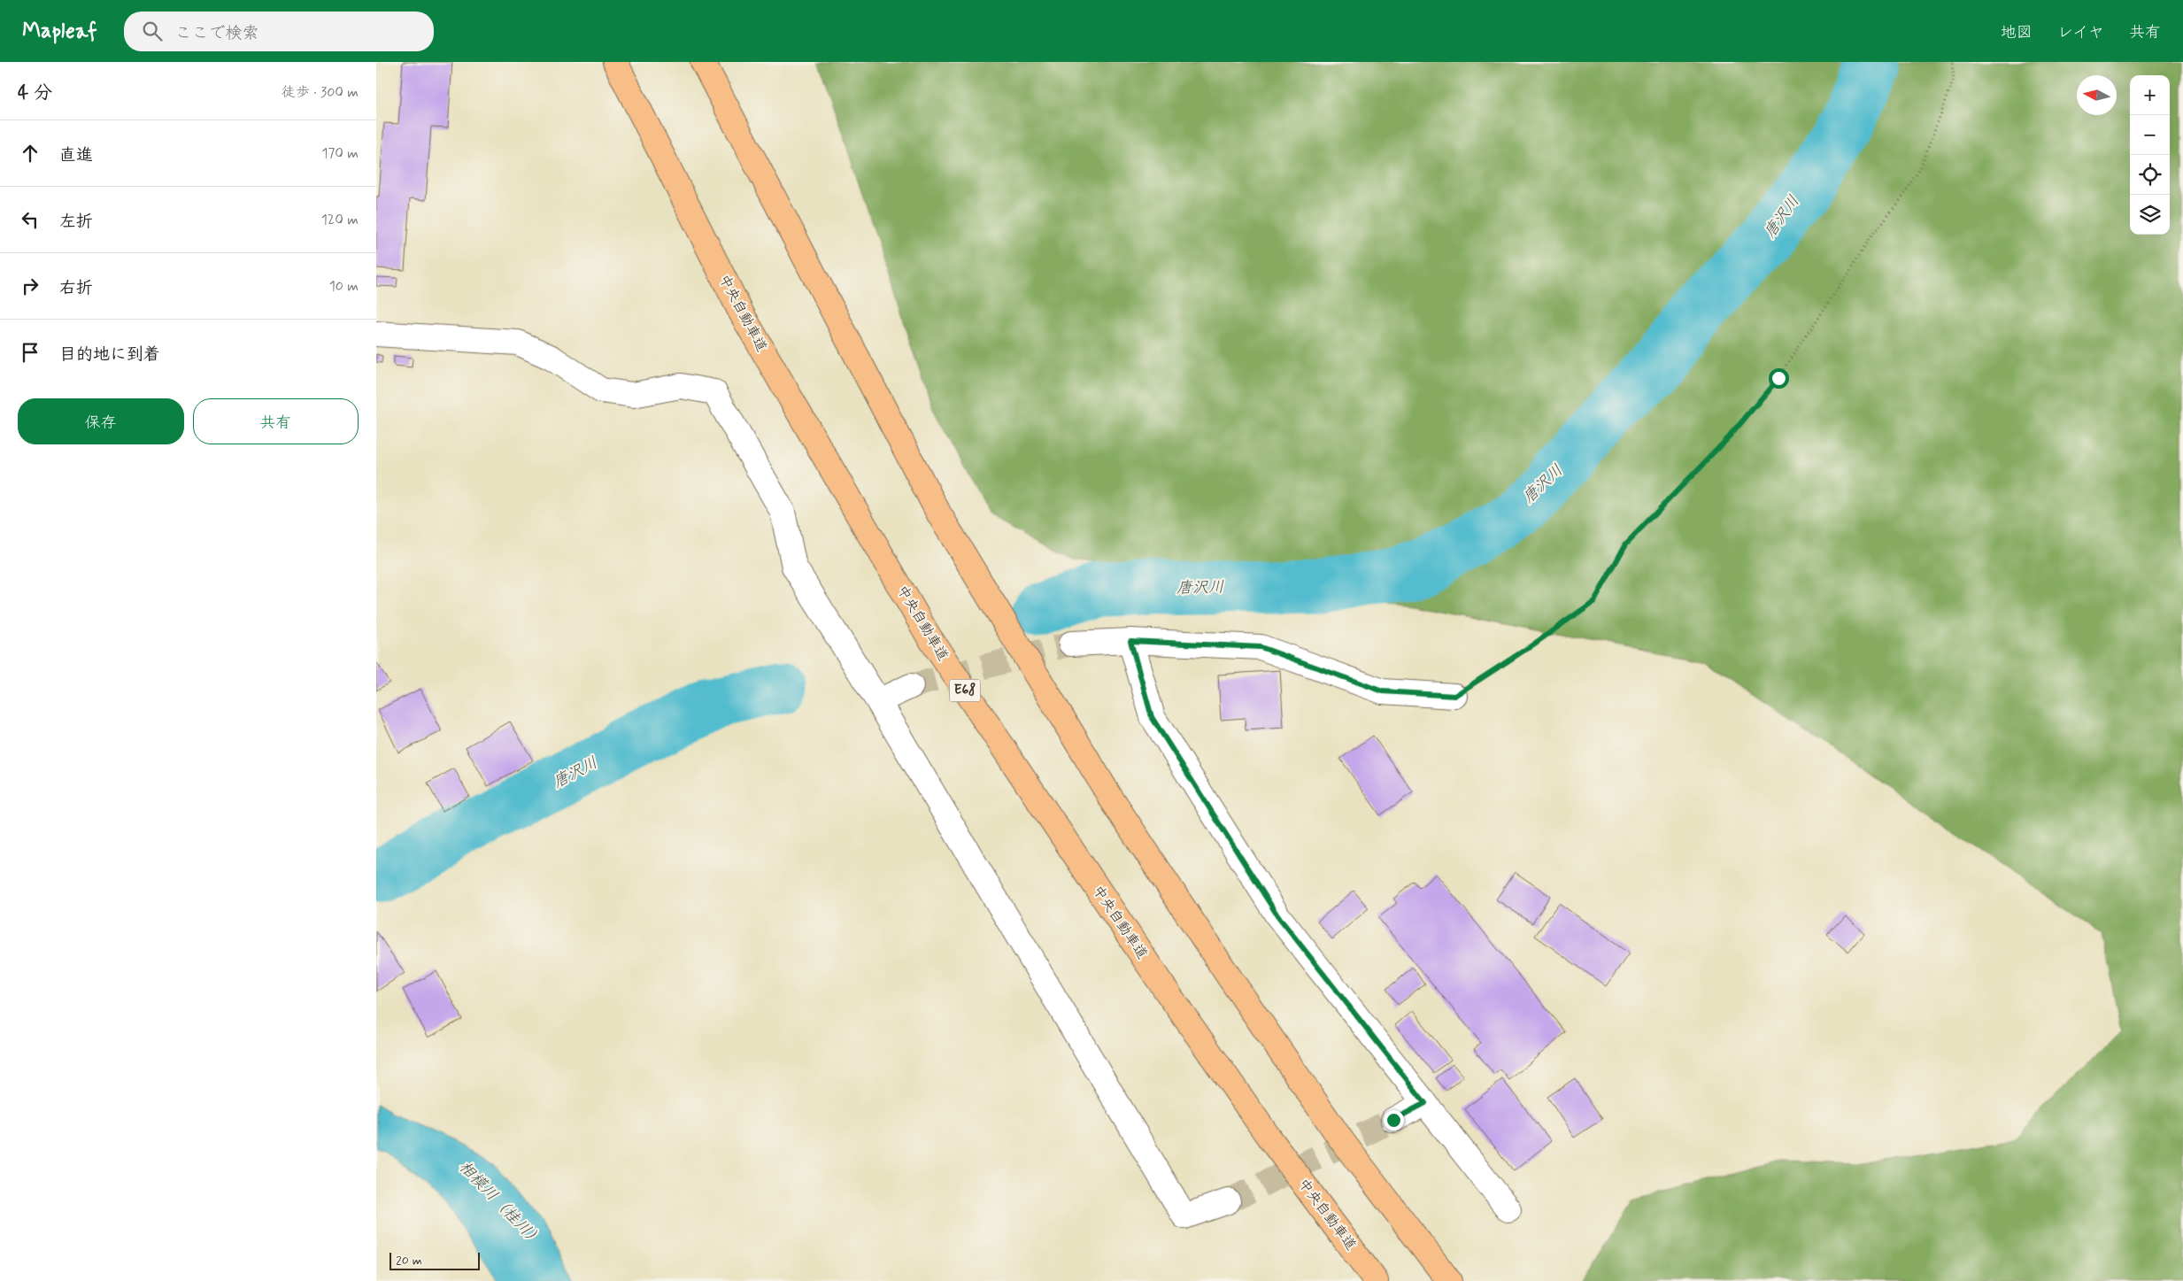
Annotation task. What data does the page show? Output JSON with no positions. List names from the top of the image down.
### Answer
{
  "streets": {
    "highway": ["中央自動車道", "E68"]
  },
  "water": ["唐沢川", "相模川（桂川）"],
  "scale_bar": "20 m",
  "north": "left",
  "page": {
    "header": "Mapleaf",
    "search": "ここで検索",
    "nav": ["地図", "レイヤ", "共有"],
    "heading": ["4 分", "徒歩 · 300 m"],
    "map_buttons": ["+", "−"],
    "list": [
      ["直進", "170 m"],
      ["左折", "120 m"],
      ["右折", "10 m"],
      "目的地に到着"
    ],
    "buttons": ["保存", "共有"],
    "scale": "20 m"
  }
}
